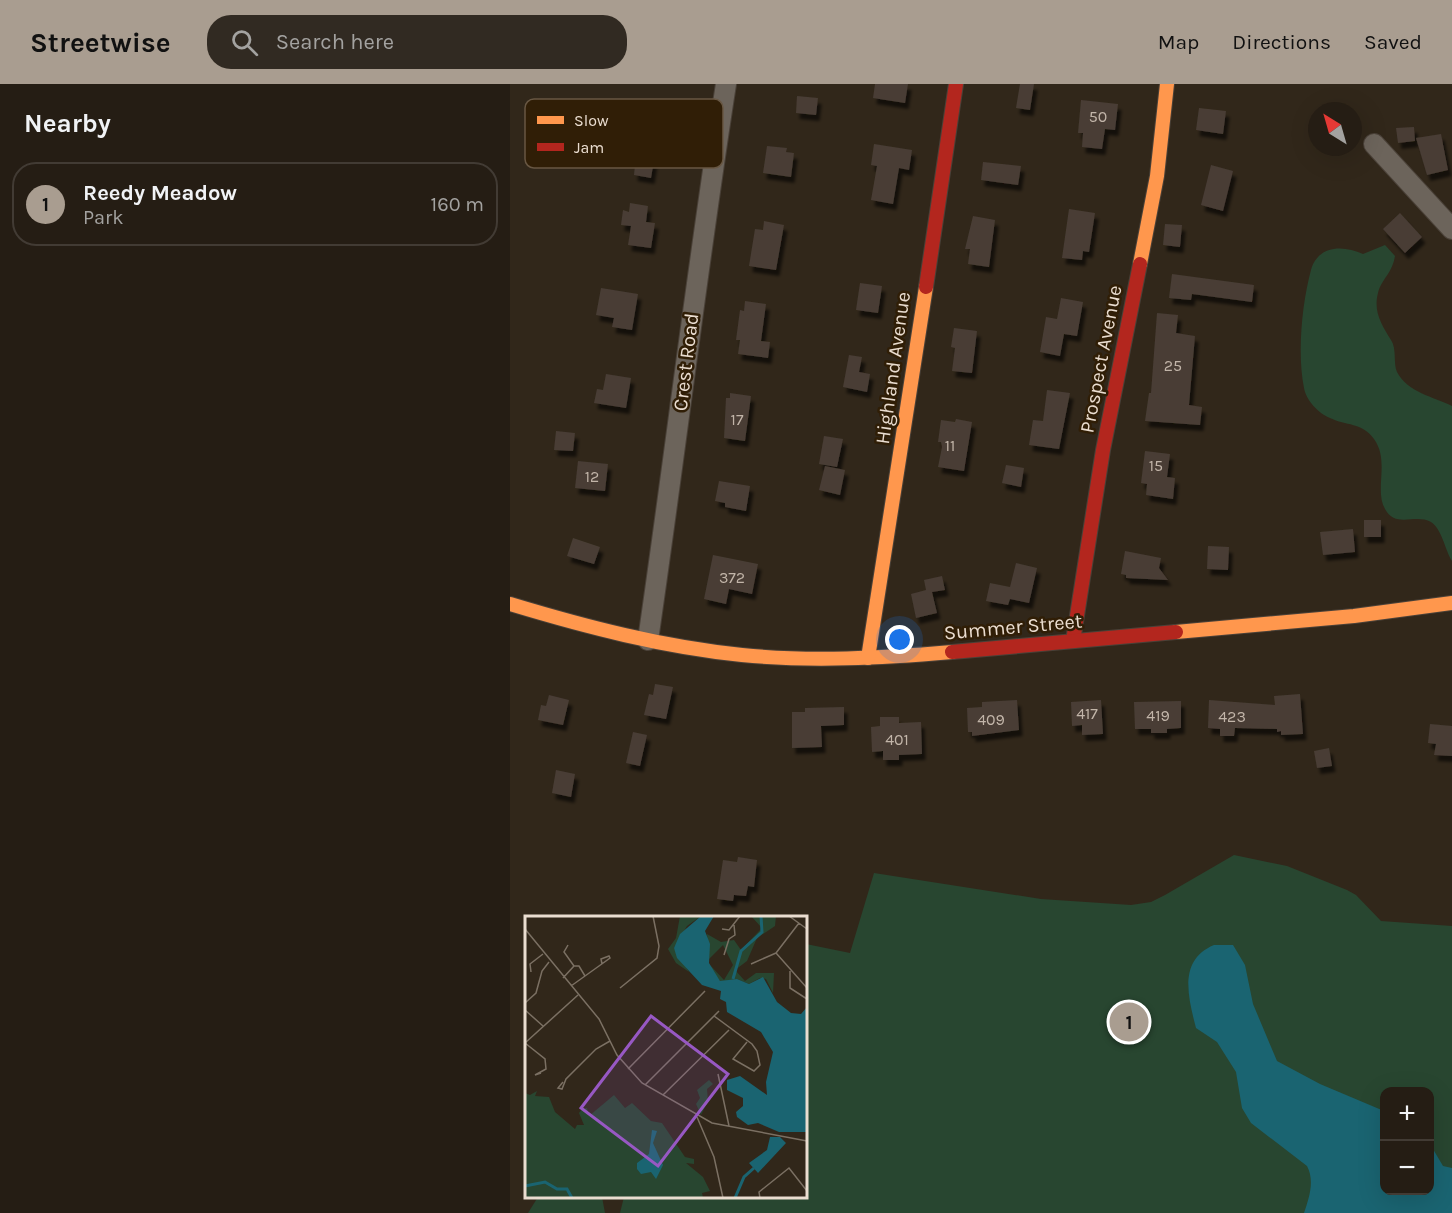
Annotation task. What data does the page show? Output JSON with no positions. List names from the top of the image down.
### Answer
{
  "streets": {
    "street": [
      "Prospect Avenue",
      "Crest Road",
      "Highland Avenue",
      "Summer Street"
    ]
  },
  "crossings": [
    ["Prospect Avenue", "Summer Street"],
    ["Crest Road", "Summer Street"],
    ["Highland Avenue", "Summer Street"]
  ],
  "house_numbers": [
    "50",
    "25",
    "17",
    "11",
    "15",
    "12",
    "372",
    "417",
    "419",
    "423",
    "409",
    "401"
  ],
  "legend": ["Slow", "Jam"],
  "north": "top left",
  "page": {
    "header": "Streetwise",
    "search": "Search here",
    "nav": ["Map", "Directions", "Saved"],
    "heading": "Nearby",
    "list": [
      {
        "mark": "1",
        "name": "Reedy Meadow",
        "note": "Park",
        "value": "160 m"
      }
    ],
    "pins": "1",
    "map_buttons": ["+", "−"]
  }
}
